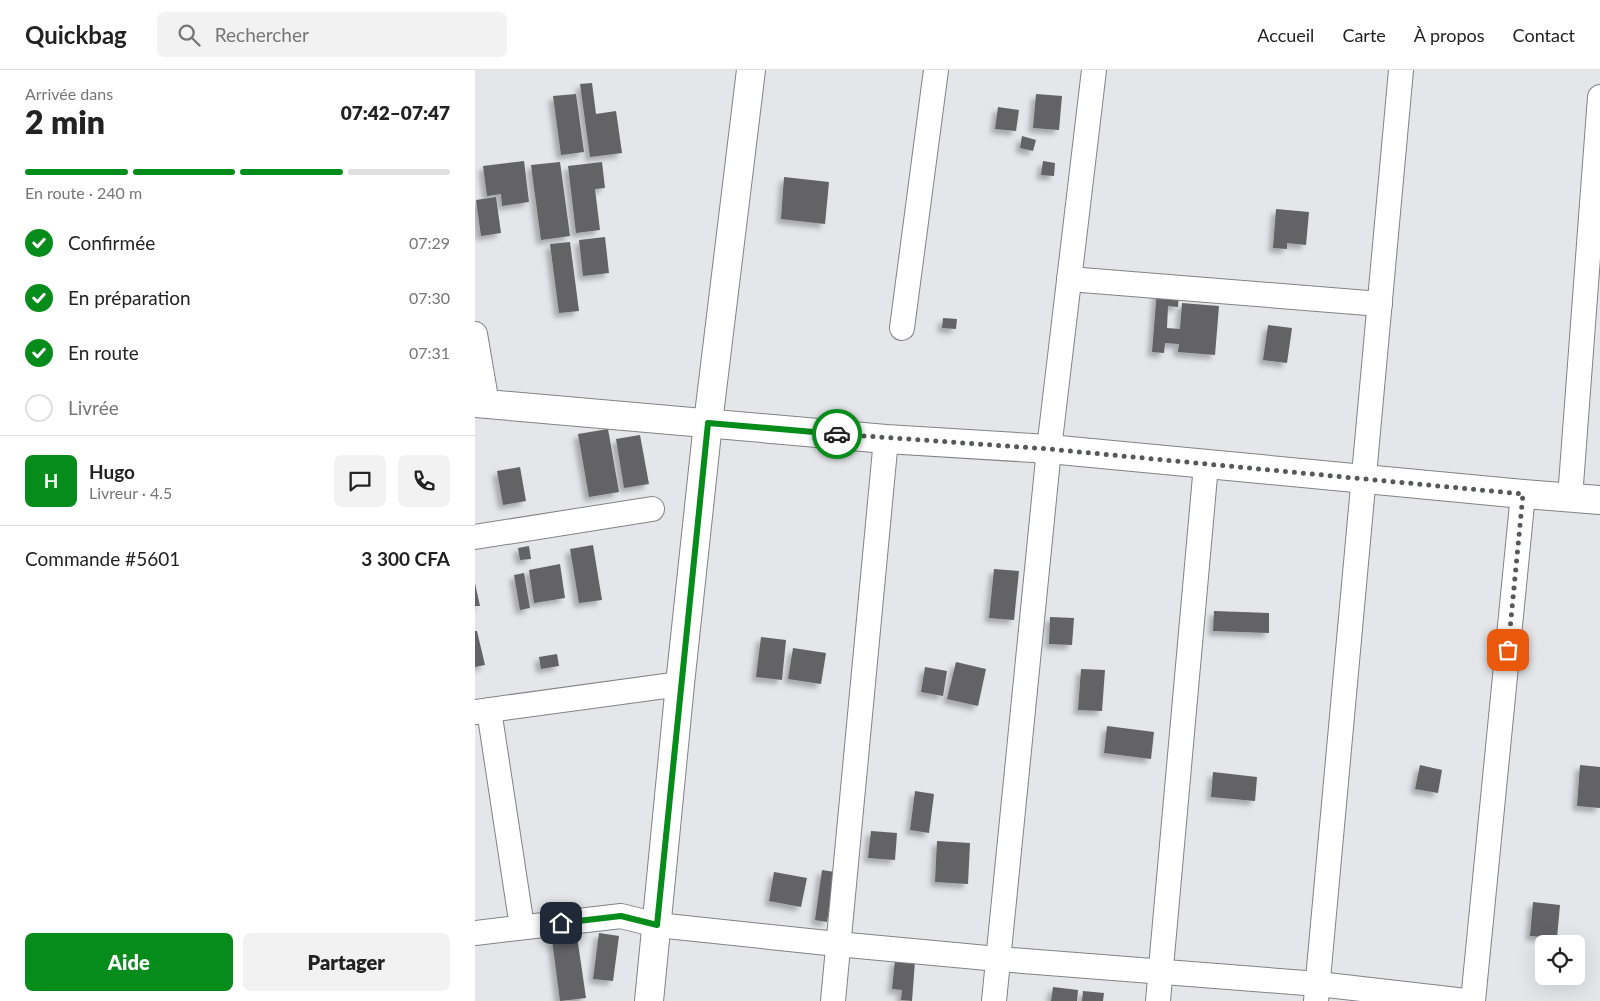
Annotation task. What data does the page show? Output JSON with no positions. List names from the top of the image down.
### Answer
{
  "page": {
    "header": "Quickbag",
    "search": "Rechercher",
    "nav": [
      "Accueil",
      "Carte",
      "À propos",
      "Contact"
    ],
    "heading": ["2 min", "Arrivée dans", "07:42–07:47"],
    "panel": [
      "Hugo",
      "Livreur · 4.5",
      "Commande #5601",
      "3 300 CFA"
    ],
    "bar": "En route · 240 m",
    "list": [
      ["Confirmée", "07:29"],
      ["En préparation", "07:30"],
      ["En route", "07:31"],
      "Livrée"
    ],
    "round": "H",
    "buttons": ["Aide", "Partager"]
  }
}
